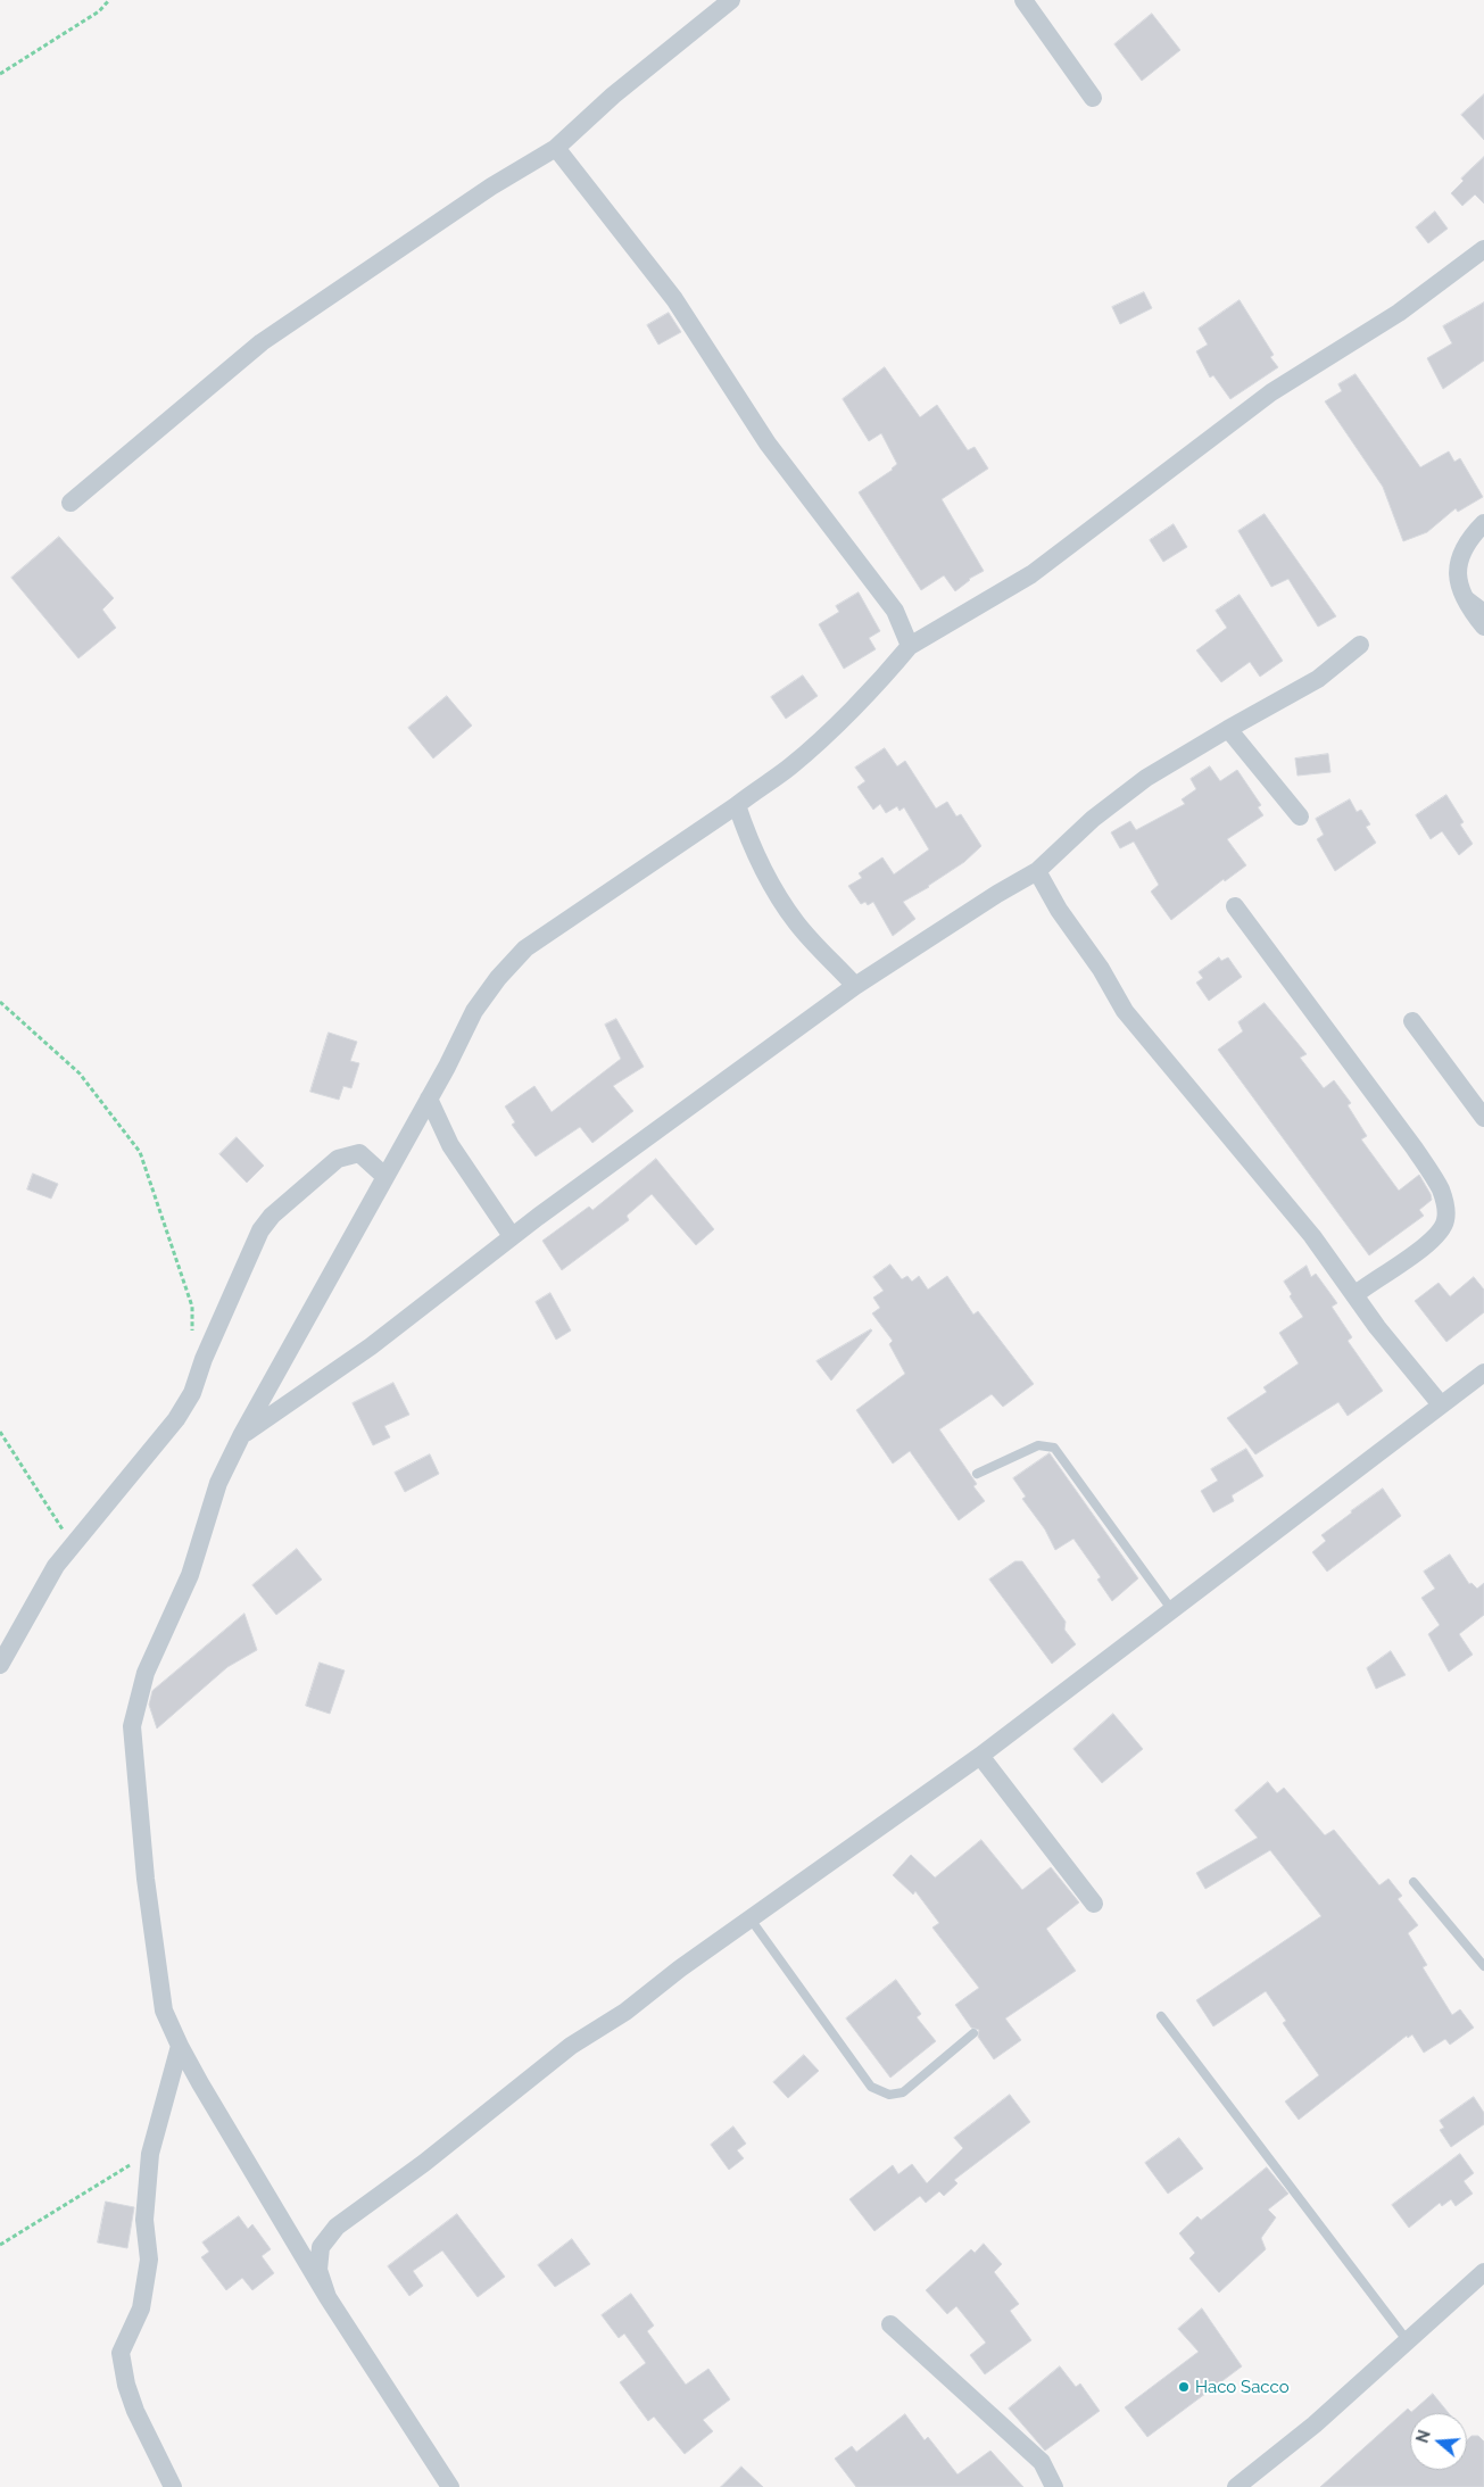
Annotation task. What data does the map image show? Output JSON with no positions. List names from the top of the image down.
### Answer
{
  "places": ["Haco Sacco"],
  "north": "left"
}
